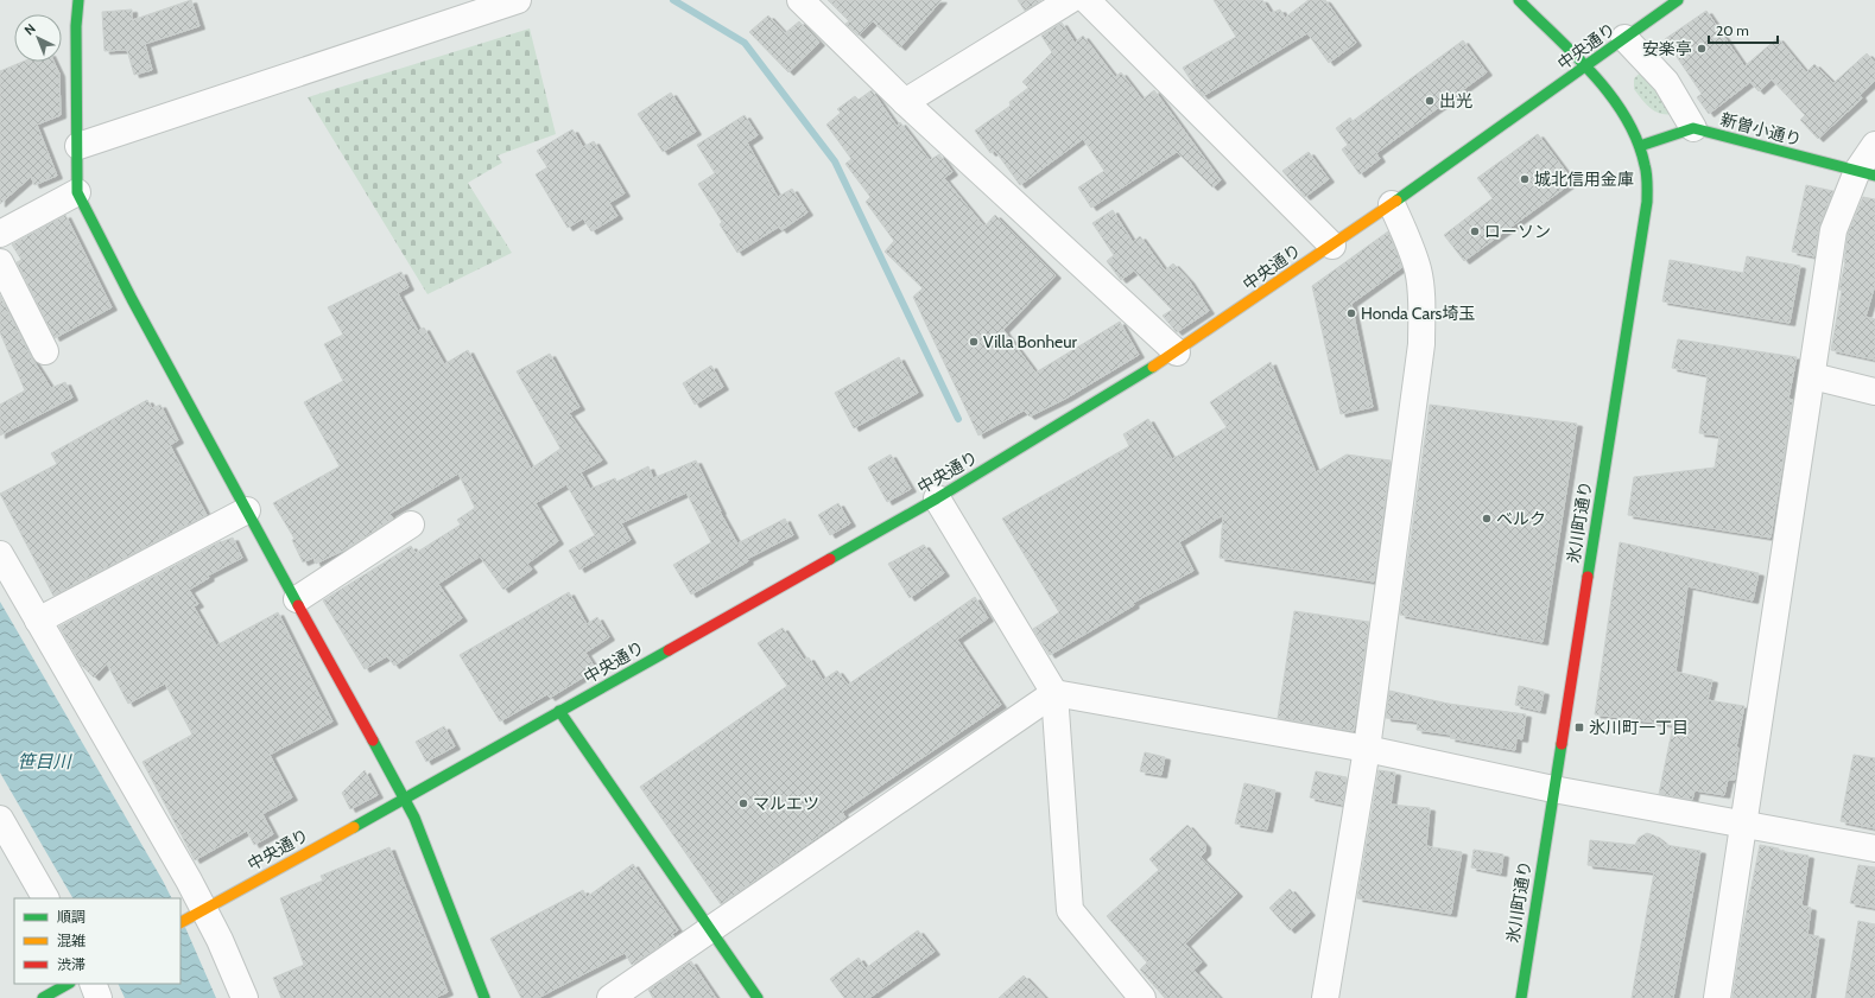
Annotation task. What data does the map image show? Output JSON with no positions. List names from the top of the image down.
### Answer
{
  "streets": {
    "street": ["中央通り", "新曽小通り", "氷川町通り"]
  },
  "crossings": [
    ["中央通り", "氷川町通り"],
    ["新曽小通り", "氷川町通り"]
  ],
  "water": ["笹目川"],
  "places": {
    "other": [
      "安楽亭",
      "出光",
      "城北信用金庫",
      "ローソン",
      "Honda Cars埼玉",
      "Villa Bonheur",
      "ベルク",
      "マルエツ"
    ],
    "transit": ["氷川町一丁目"]
  },
  "legend": ["順調", "混雑", "渋滞"],
  "scale_bar": "20 m",
  "north": "top left"
}
